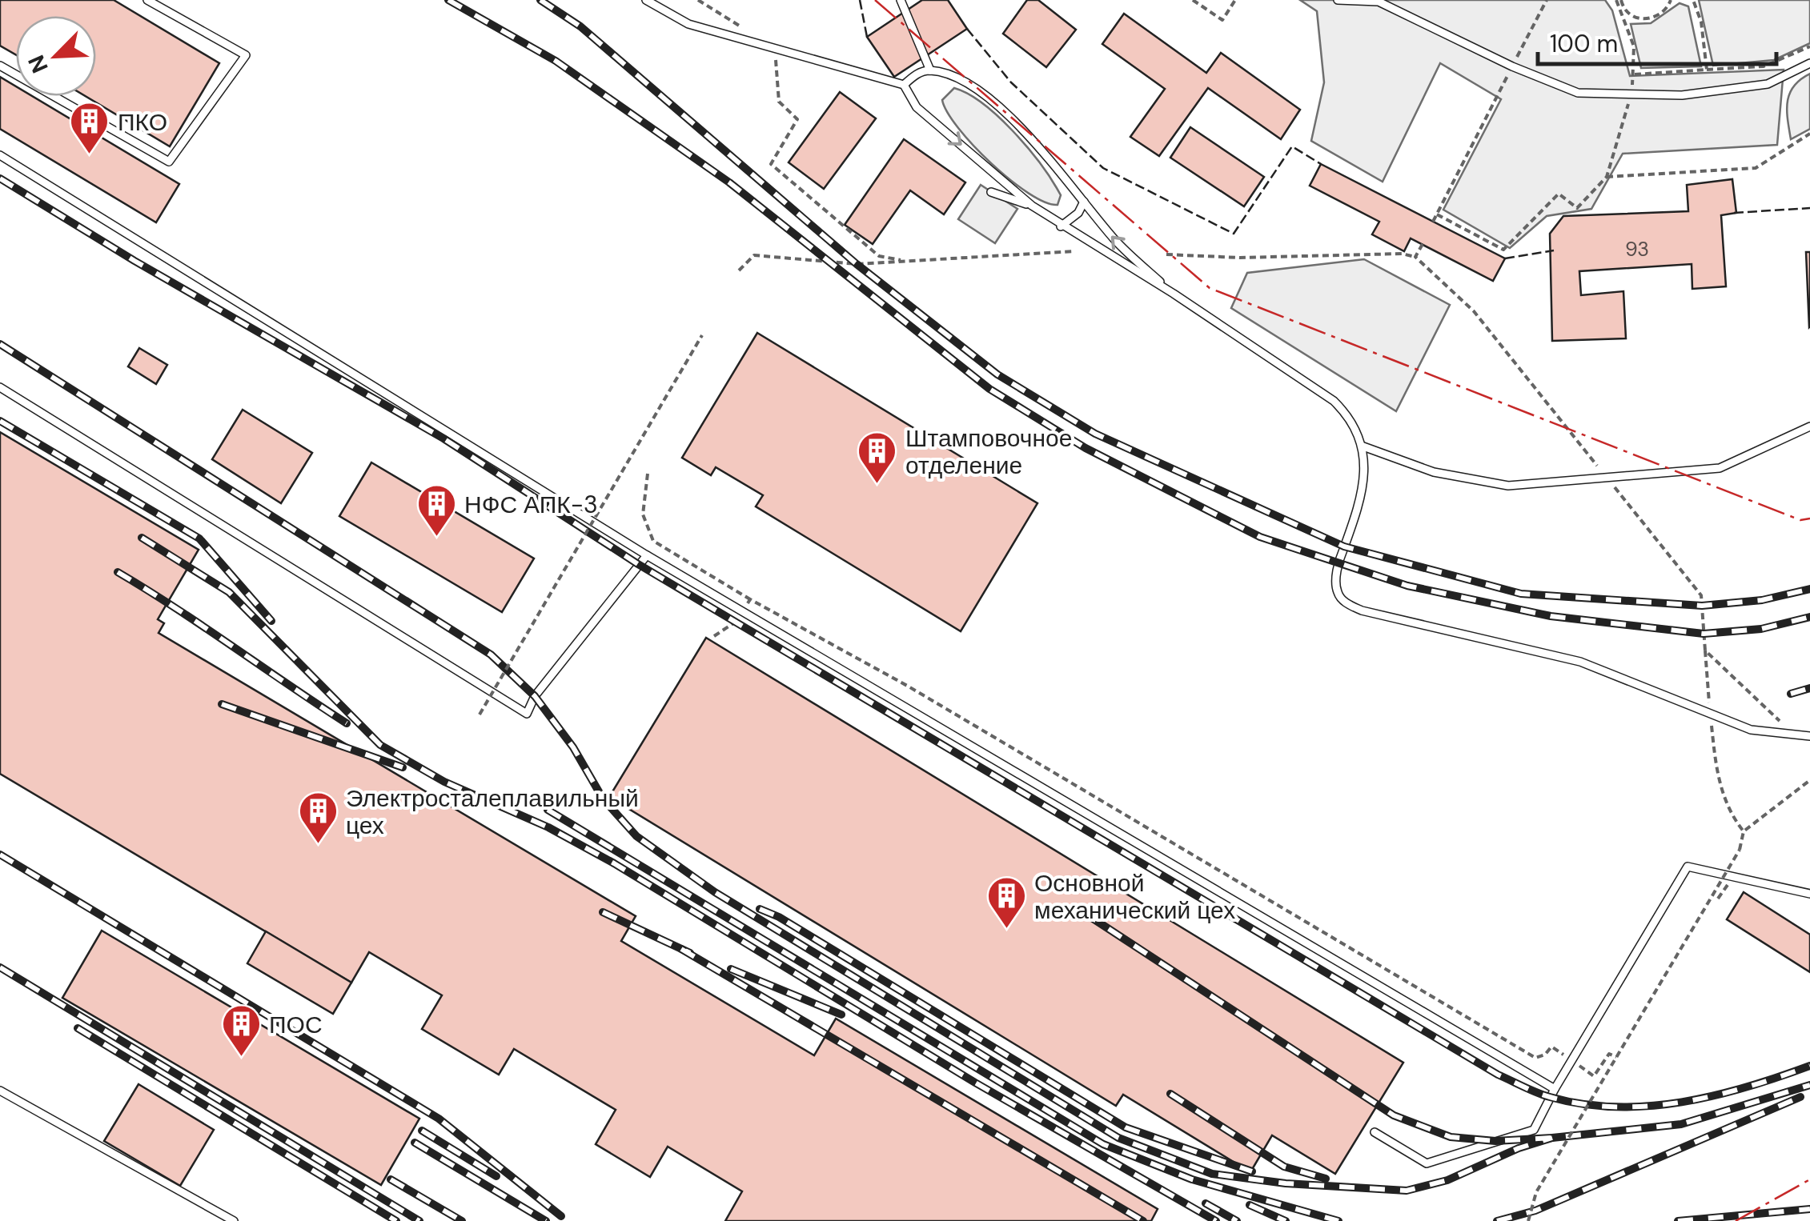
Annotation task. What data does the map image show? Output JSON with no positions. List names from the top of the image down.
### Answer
{
  "places": {
    "building": [
      "ПКО",
      "Штамповочное отделение",
      "НФС АПК-3",
      "Электросталеплавильный цех",
      "Основной механический цех",
      "ПОС"
    ]
  },
  "house_numbers": ["93"],
  "scale_bar": "100 m",
  "north": "bottom left"
}
